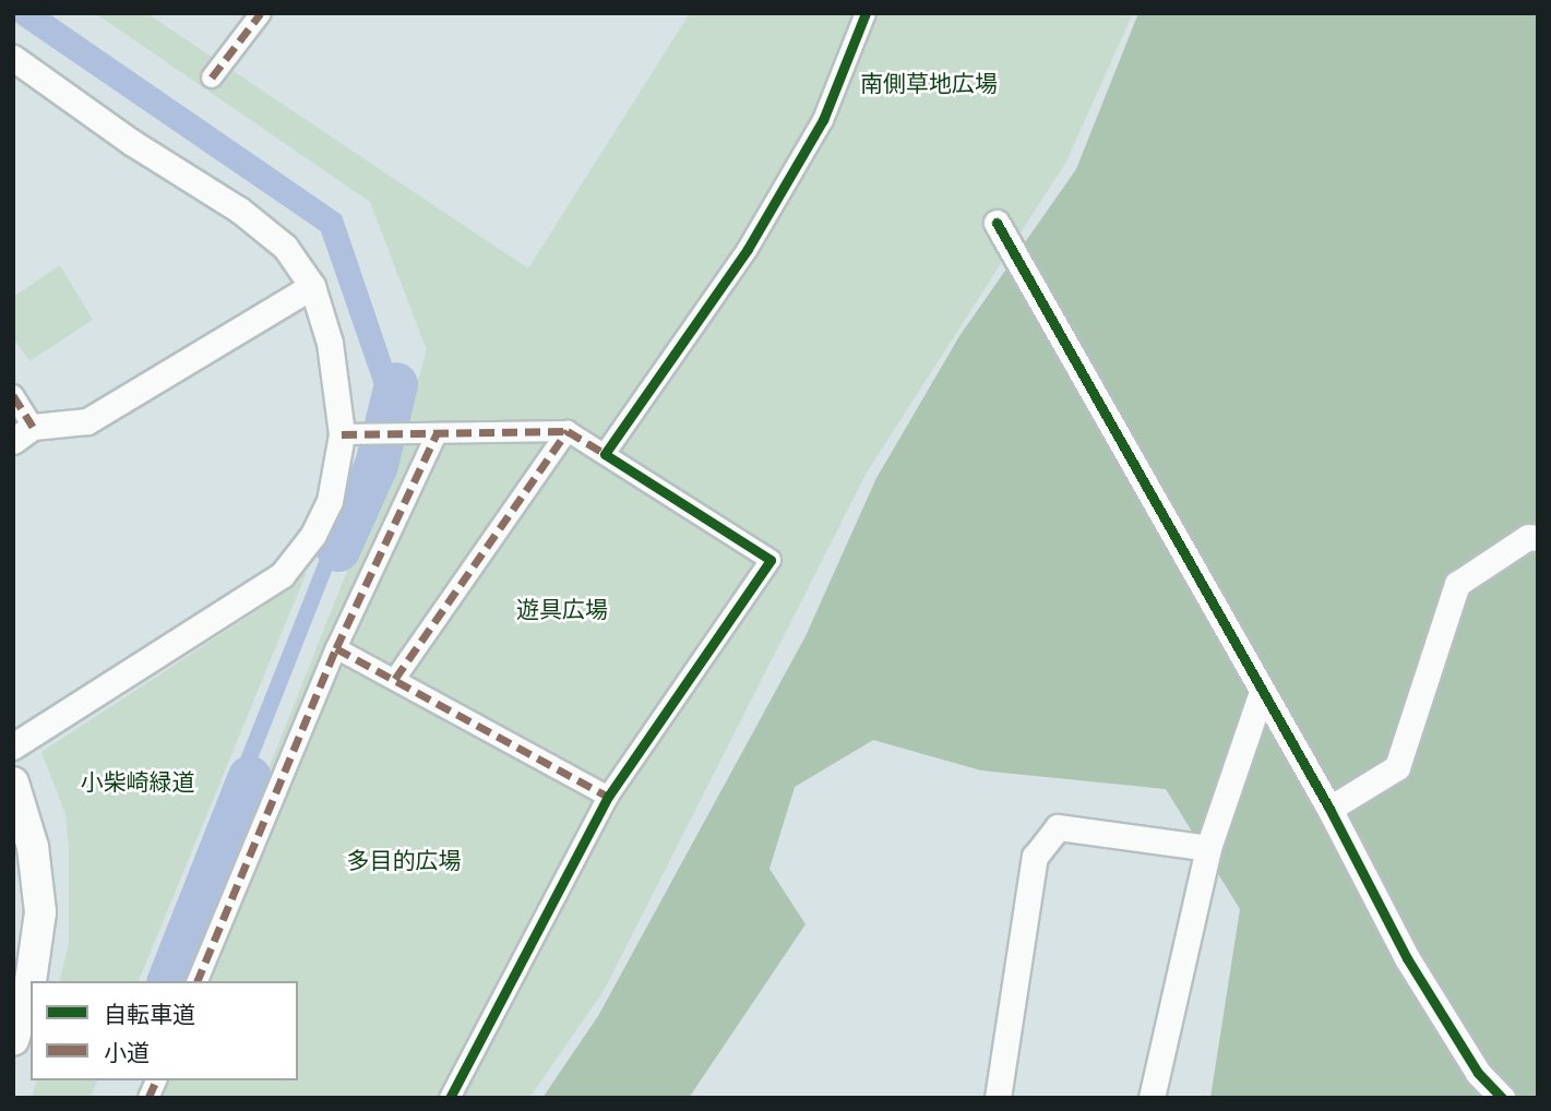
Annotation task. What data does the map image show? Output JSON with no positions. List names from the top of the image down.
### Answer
{
  "parks": [
    "南側草地広場",
    "遊具広場",
    "小柴崎緑道",
    "多目的広場"
  ],
  "legend": ["自転車道", "小道"]
}
